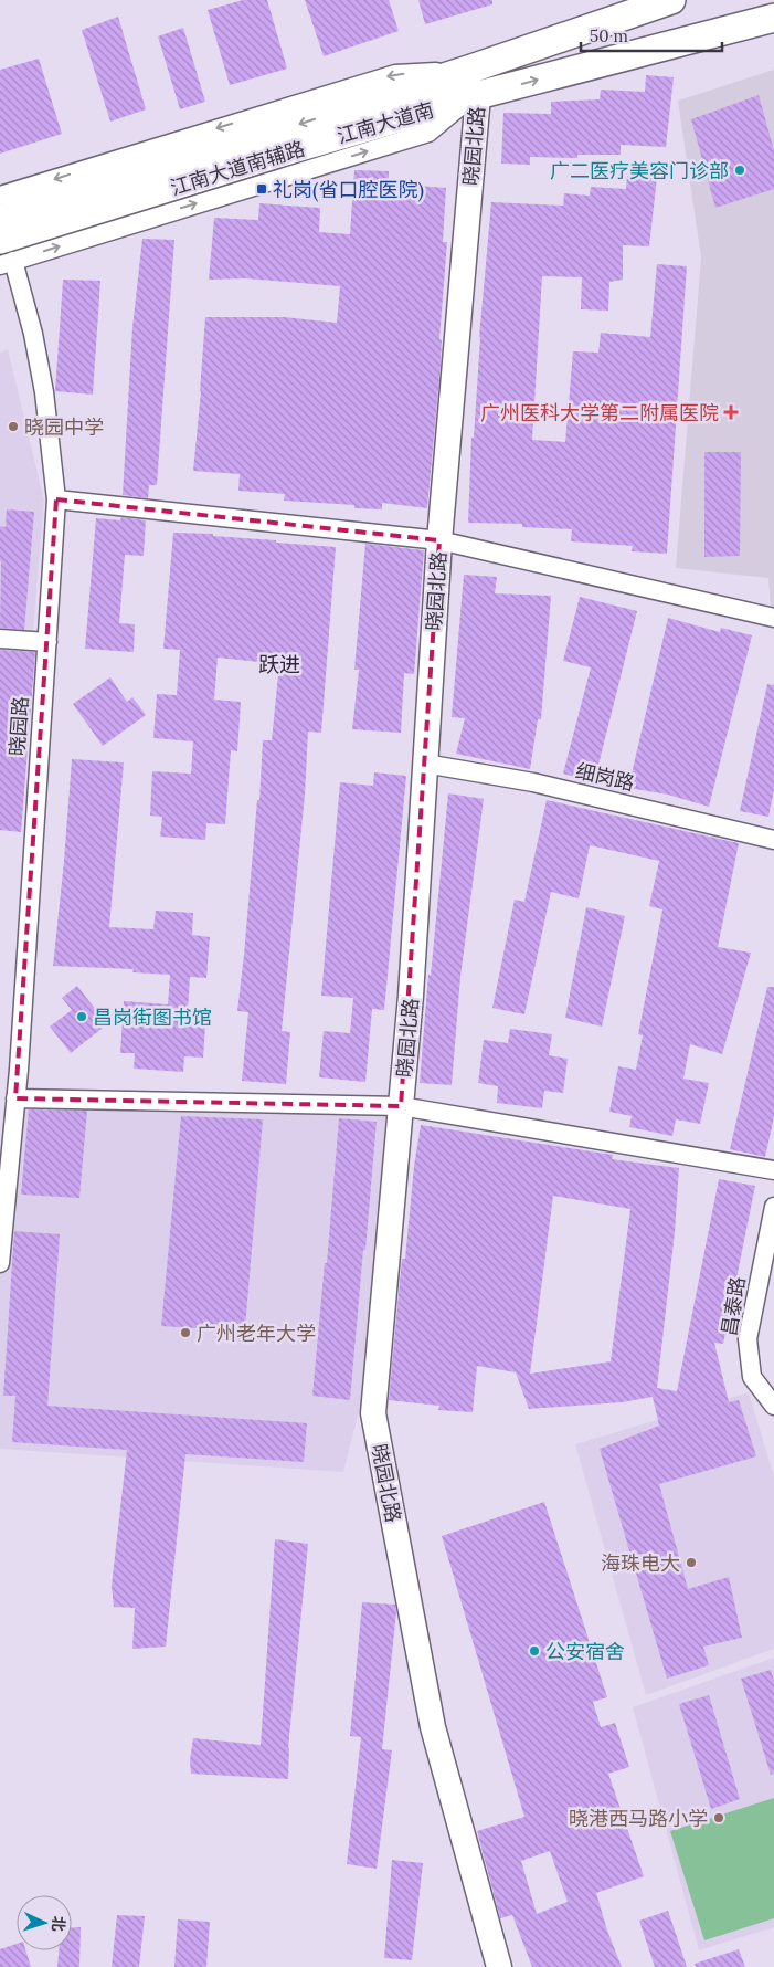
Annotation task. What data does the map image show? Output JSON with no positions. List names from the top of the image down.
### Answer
{
  "streets": {
    "main road": ["江南大道南"],
    "street": [
      "晓园北路",
      "江南大道南辅路",
      "晓园路",
      "细岗路",
      "昌泰路"
    ]
  },
  "crossings": [
    ["江南大道南", "晓园北路"],
    ["江南大道南", "江南大道南辅路"],
    ["江南大道南", "晓园路"],
    ["晓园北路", "江南大道南辅路"],
    ["晓园北路", "细岗路"]
  ],
  "districts": ["跃进"],
  "places": {
    "other": [
      "广二医疗美容门诊部",
      "晓园中学",
      "昌岗街图书馆",
      "广州老年大学",
      "海珠电大",
      "公安宿舍",
      "晓港西马路小学"
    ],
    "transit": ["礼岗(省口腔医院)"],
    "health": ["广州医科大学第二附属医院"]
  },
  "scale_bar": "50 m",
  "north": "right"
}
